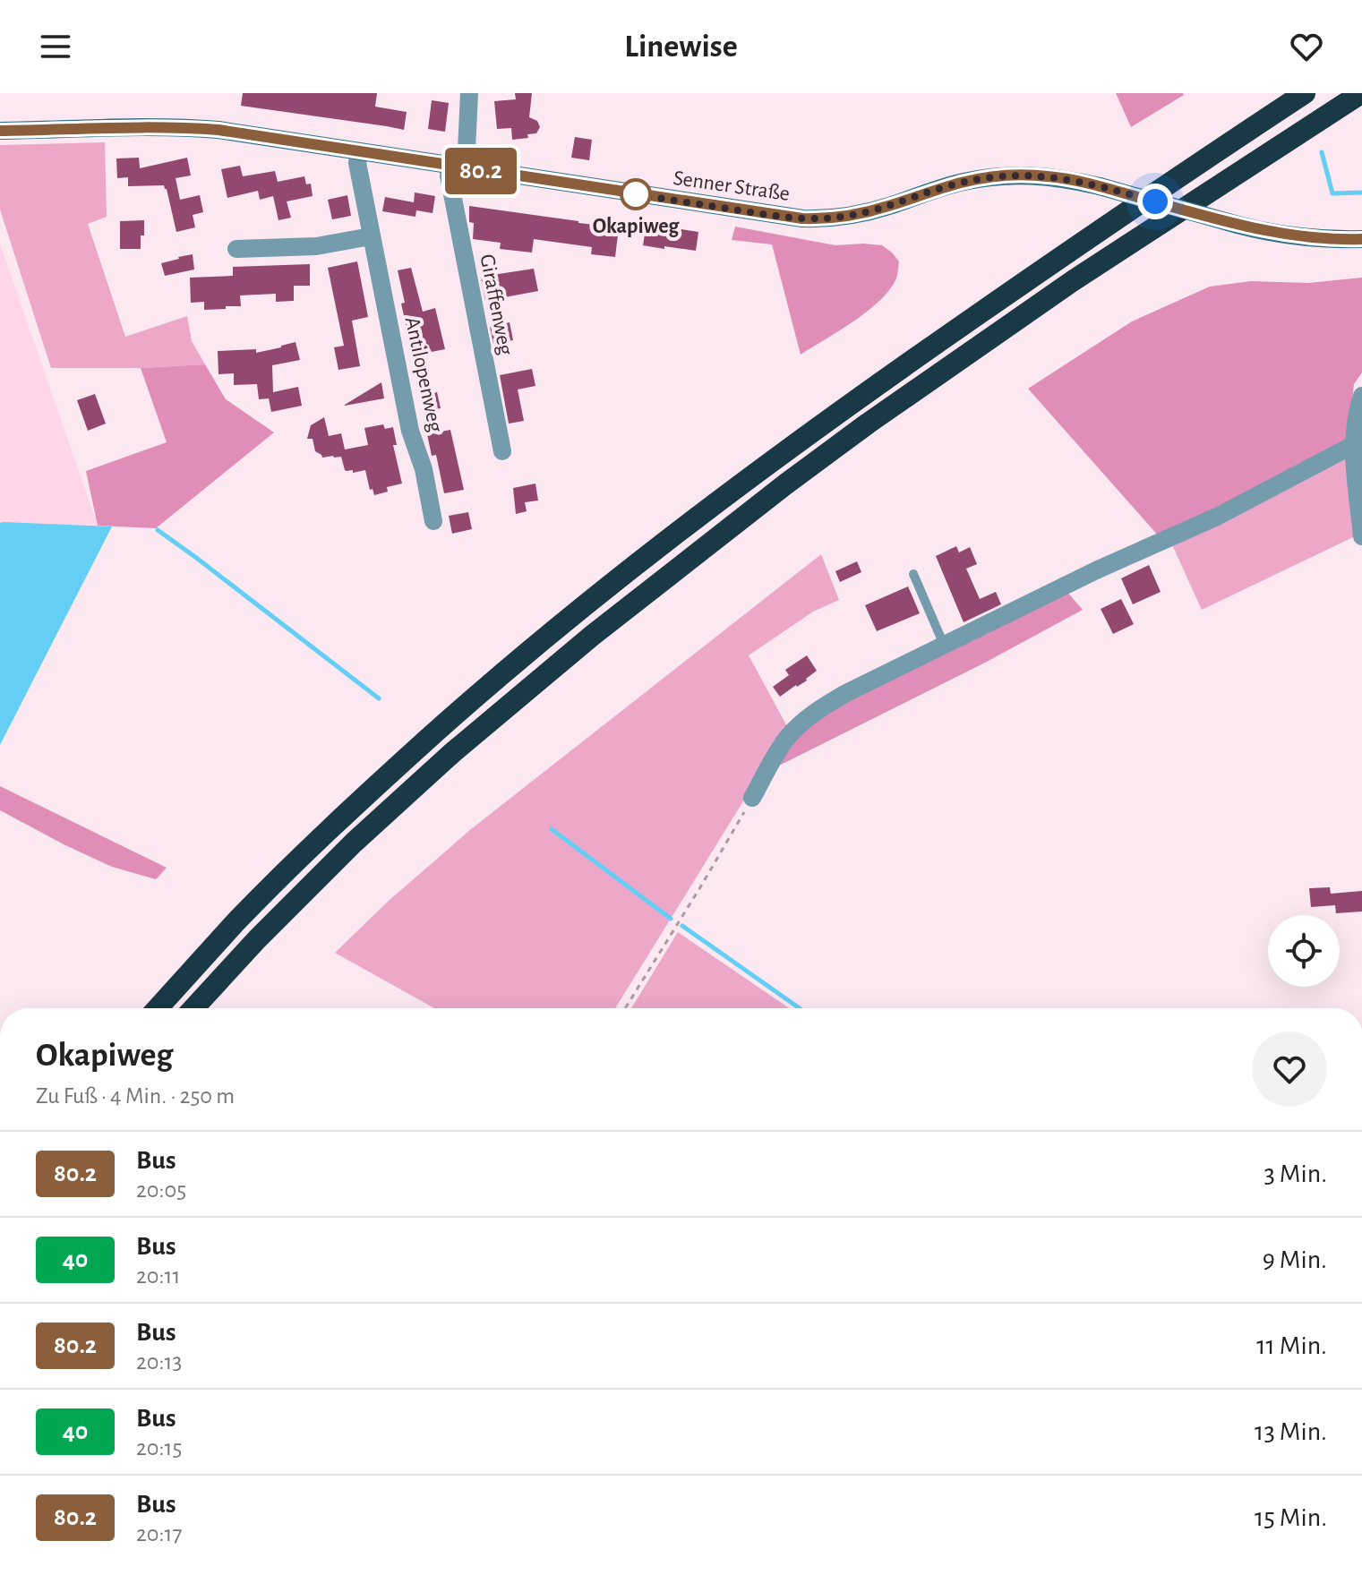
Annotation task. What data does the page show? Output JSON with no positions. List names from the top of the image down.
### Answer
{
  "streets": {
    "street": ["Senner Straße", "Giraffenweg", "Antilopenweg"]
  },
  "crossings": [
    ["Senner Straße", "Giraffenweg"],
    ["Senner Straße", "Antilopenweg"]
  ],
  "places": ["Okapiweg"],
  "lines": ["bus line 80.2"],
  "page": {
    "header": "Linewise",
    "on_map": "80.2",
    "heading": ["Okapiweg", "Zu Fuß · 4 Min. · 250 m"],
    "list": [
      {
        "mark": "80.2",
        "name": "Bus",
        "note": "20:05",
        "value": "3 Min."
      },
      {
        "mark": "40",
        "name": "Bus",
        "note": "20:11",
        "value": "9 Min."
      },
      {
        "mark": "80.2",
        "name": "Bus",
        "note": "20:13",
        "value": "11 Min."
      },
      {
        "mark": "40",
        "name": "Bus",
        "note": "20:15",
        "value": "13 Min."
      },
      {
        "mark": "80.2",
        "name": "Bus",
        "note": "20:17",
        "value": "15 Min."
      }
    ]
  }
}
